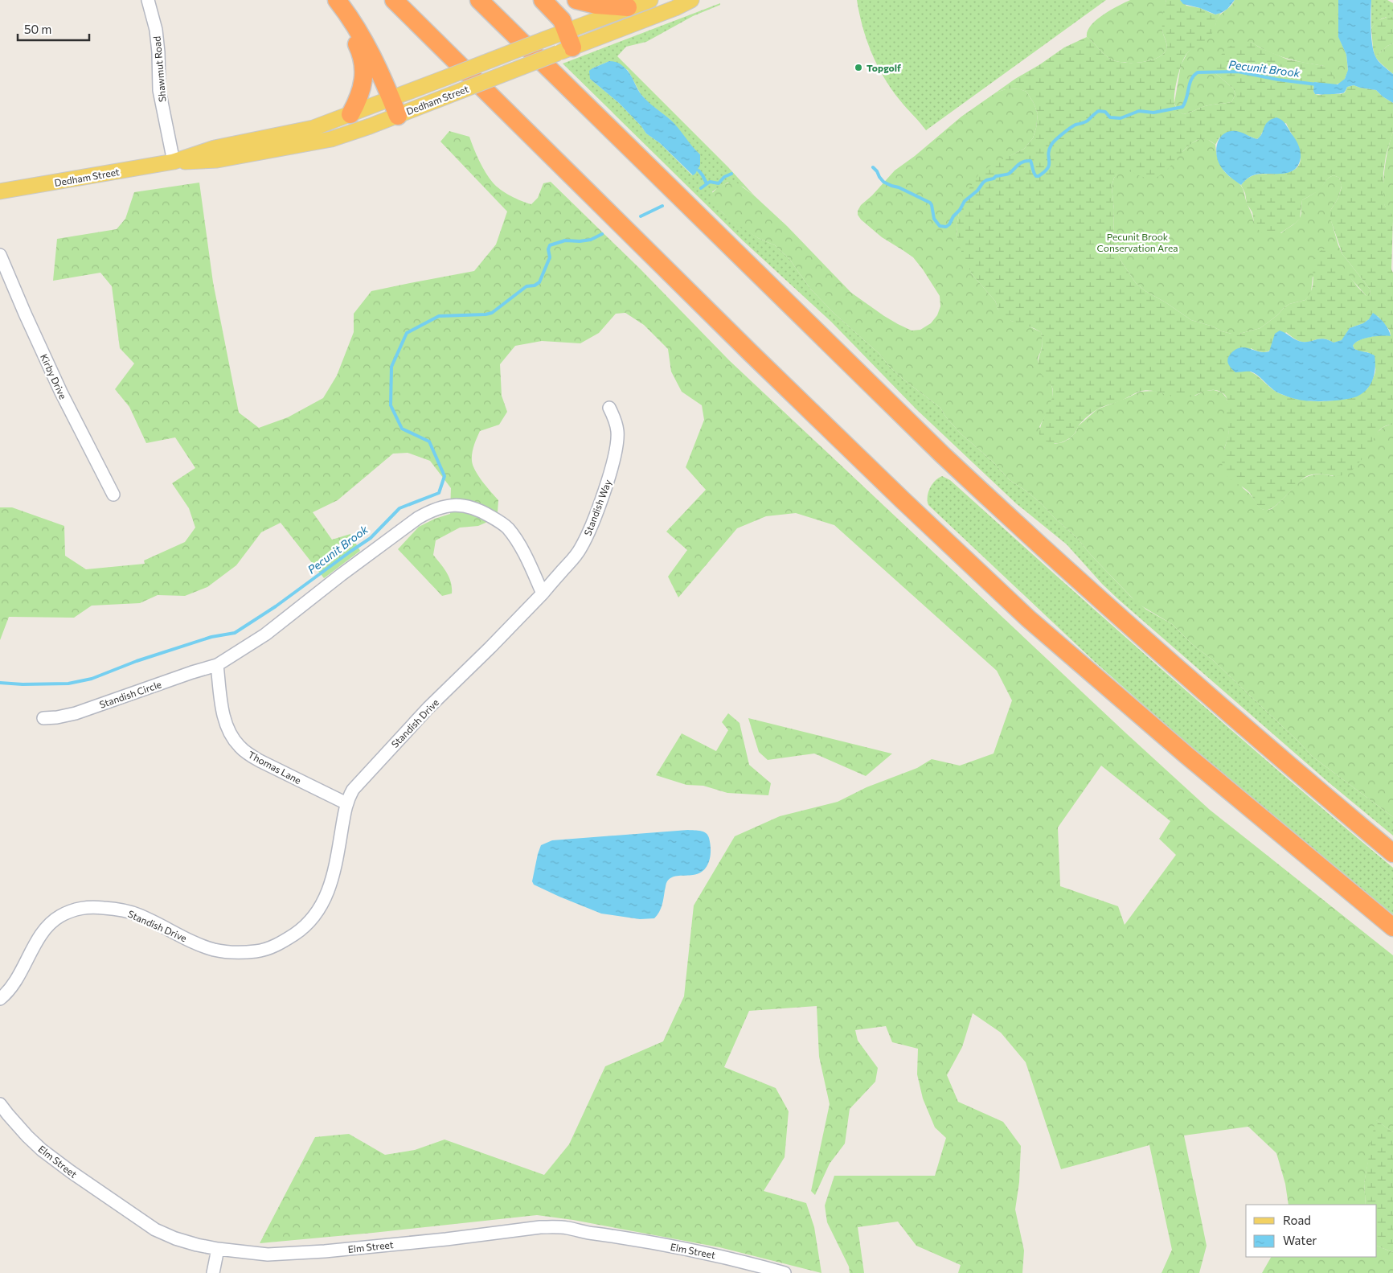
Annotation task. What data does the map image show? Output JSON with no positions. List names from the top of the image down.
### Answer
{
  "streets": {
    "main road": ["Dedham Street"],
    "street": [
      "Shawmut Road",
      "Kirby Drive",
      "Standish Way",
      "Standish Circle",
      "Standish Drive",
      "Thomas Lane",
      "Elm Street"
    ]
  },
  "crossings": [
    ["Shawmut Road", "Dedham Street"],
    ["Standish Way", "Standish Drive"],
    ["Standish Circle", "Thomas Lane"],
    ["Standish Drive", "Thomas Lane"]
  ],
  "water": ["Pecunit Brook"],
  "parks": ["Pecunit Brook Conservation Area"],
  "places": ["Topgolf"],
  "legend": ["Road", "Water"],
  "scale_bar": "50 m"
}
